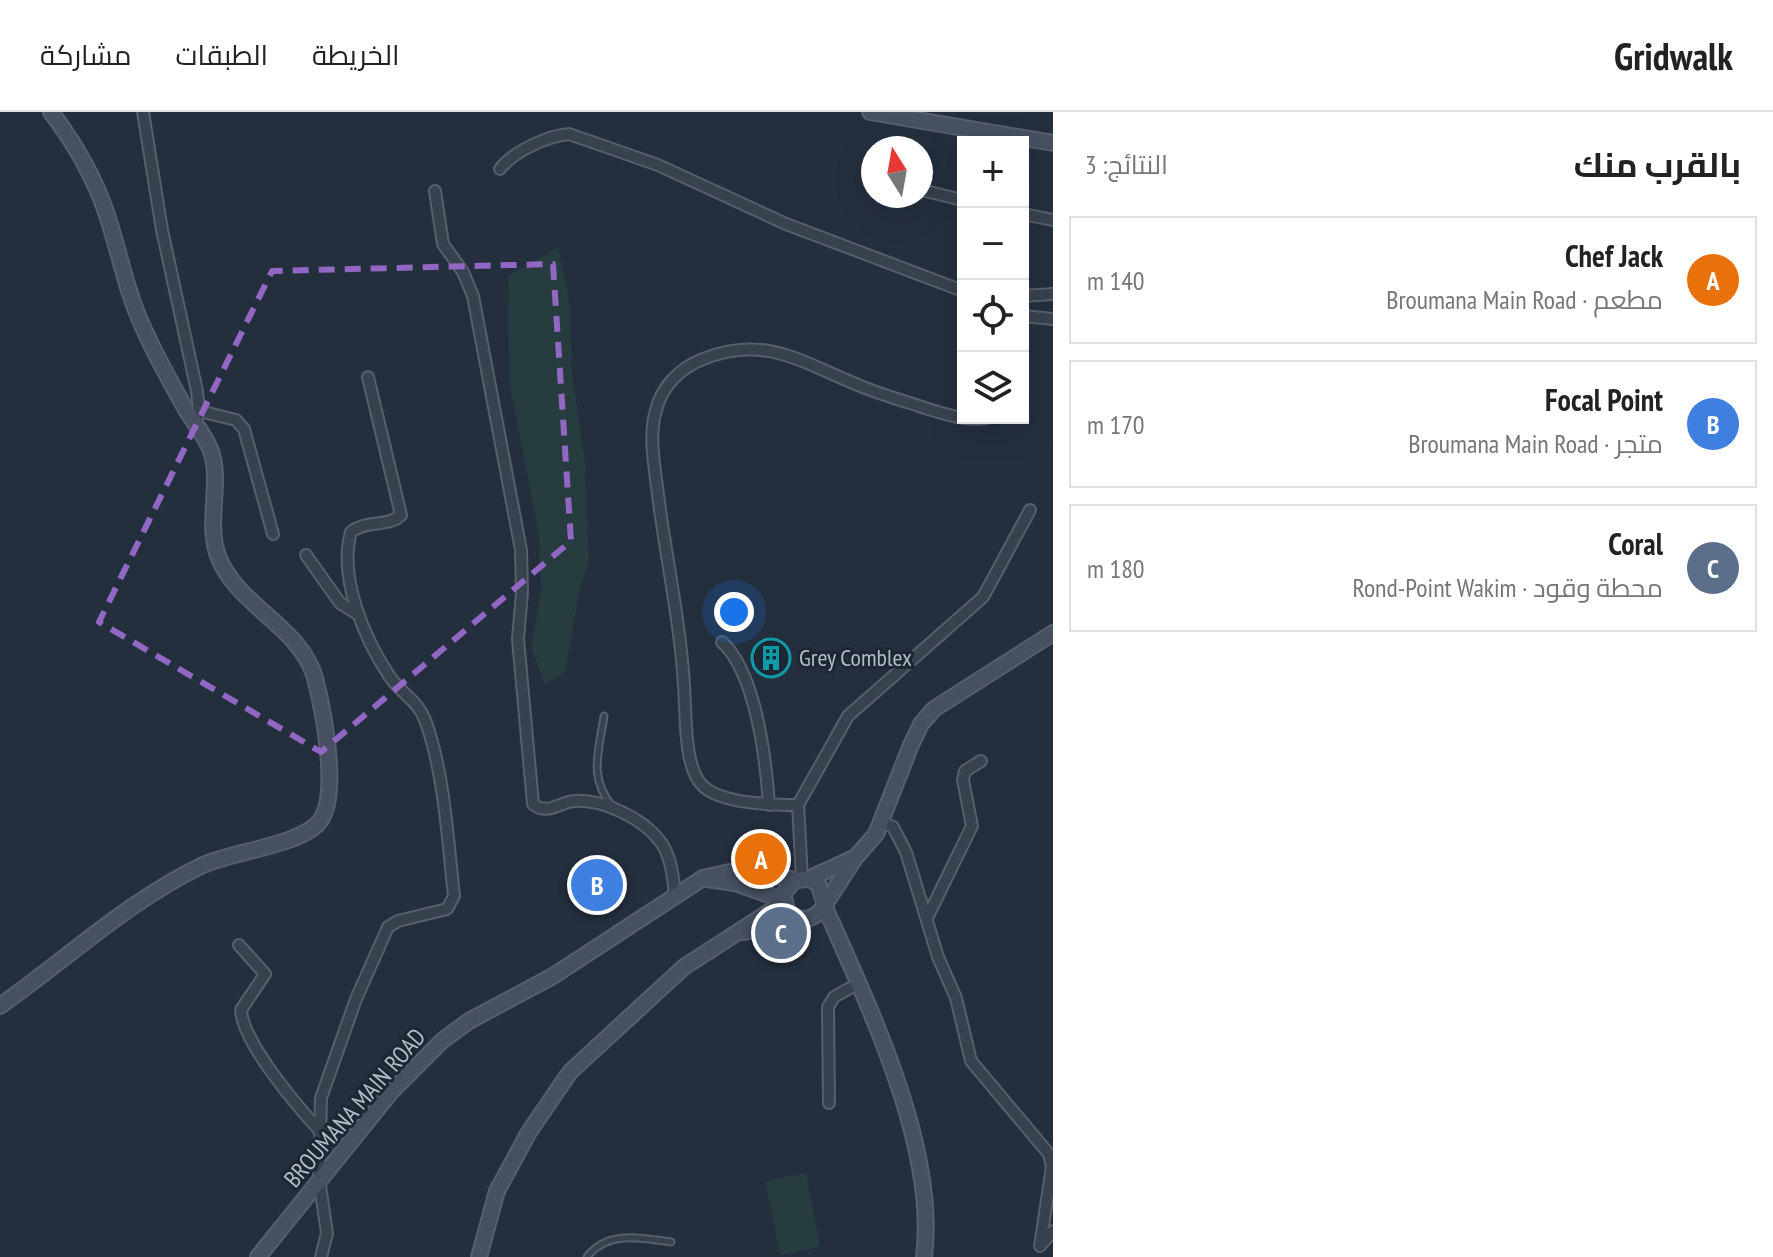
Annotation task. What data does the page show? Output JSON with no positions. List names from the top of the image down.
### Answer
{
  "streets": {
    "street": ["BROUMANA MAIN ROAD"]
  },
  "places": {
    "building": ["Grey Comblex"]
  },
  "north": "top",
  "page": {
    "header": "Gridwalk",
    "nav": ["الخريطة", "الطبقات", "مشاركة"],
    "heading": ["بالقرب منك", "النتائج: 3"],
    "map_buttons": ["+", "−"],
    "list": [
      {
        "mark": "A",
        "name": "Chef Jack",
        "note": "مطعم · Broumana Main Road",
        "value": "140 m"
      },
      {
        "mark": "B",
        "name": "Focal Point",
        "note": "متجر · Broumana Main Road",
        "value": "170 m"
      },
      {
        "mark": "C",
        "name": "Coral",
        "note": "محطة وقود · Rond-Point Wakim",
        "value": "180 m"
      }
    ],
    "pins": ["A", "B", "C"]
  }
}
